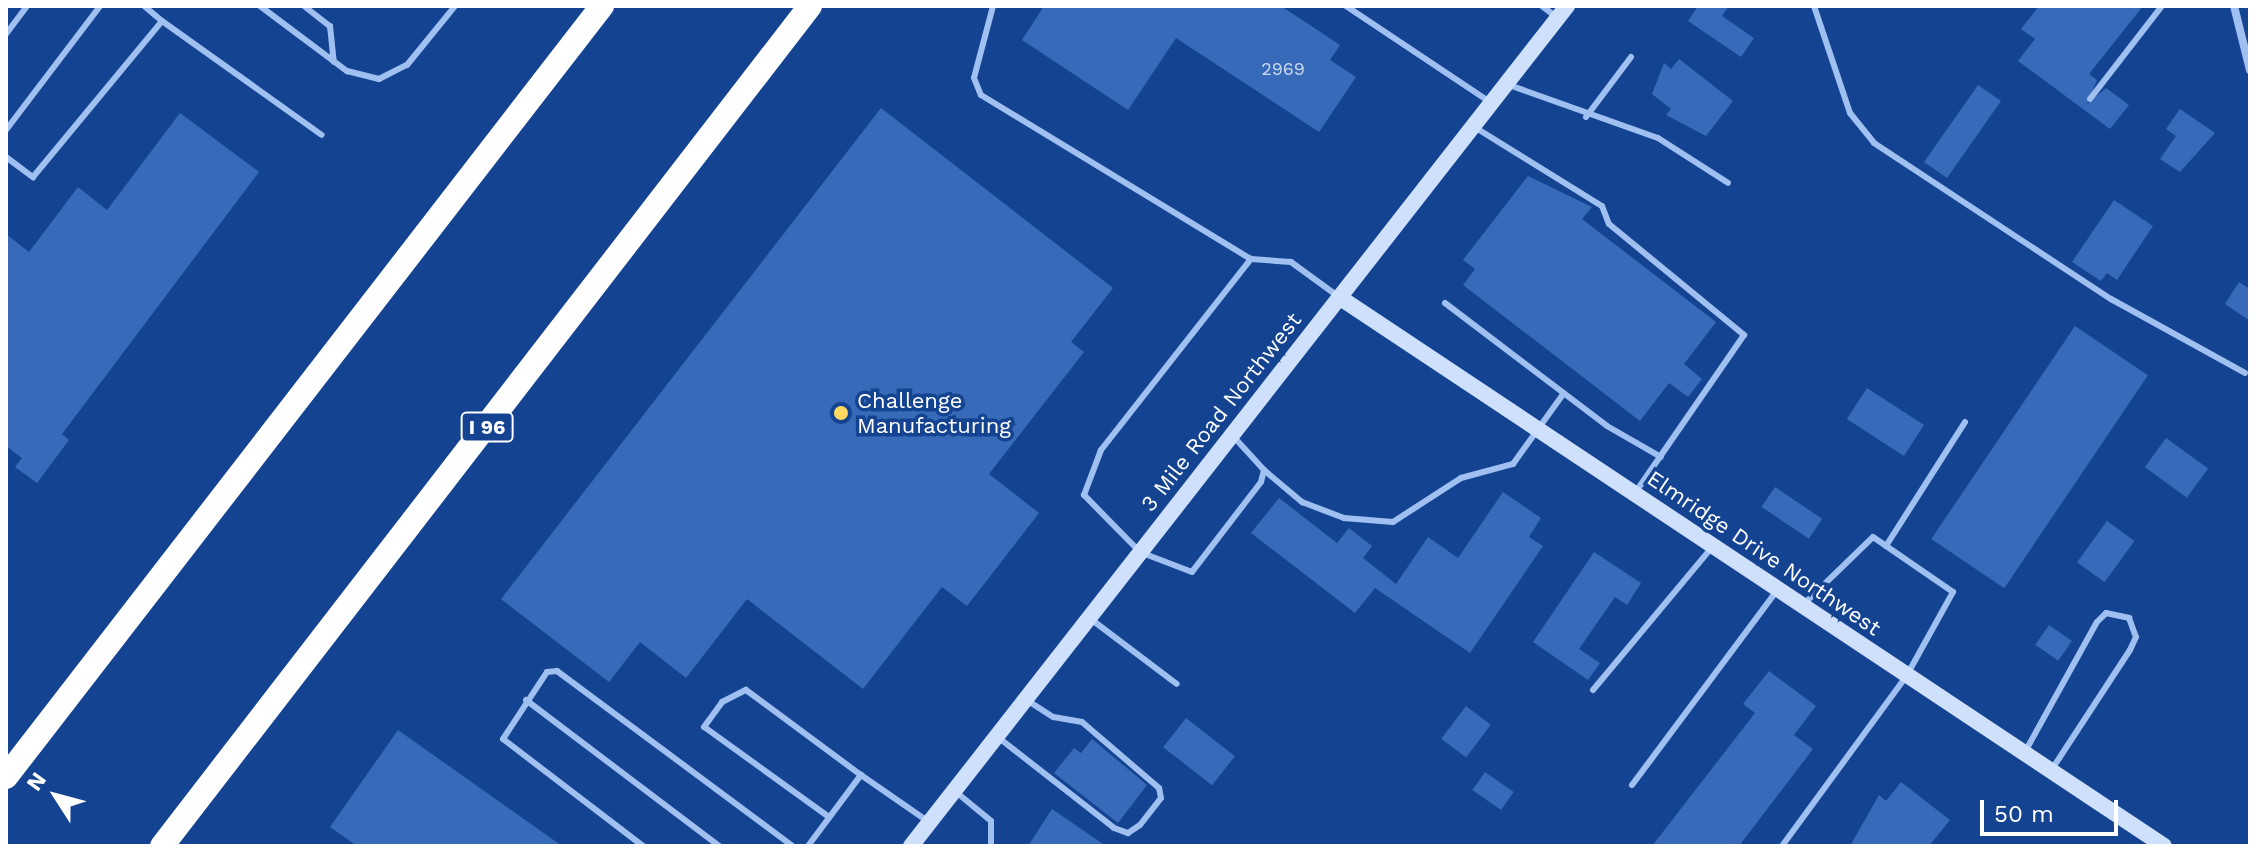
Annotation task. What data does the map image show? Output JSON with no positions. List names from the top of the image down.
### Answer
{
  "streets": {
    "highway": ["I 96"],
    "main road": ["3 Mile Road Northwest", "Elmridge Drive Northwest"]
  },
  "crossings": [
    ["3 Mile Road Northwest", "Elmridge Drive Northwest"]
  ],
  "places": ["Challenge Manufacturing"],
  "house_numbers": ["2969"],
  "scale_bar": "50 m",
  "north": "top left"
}
